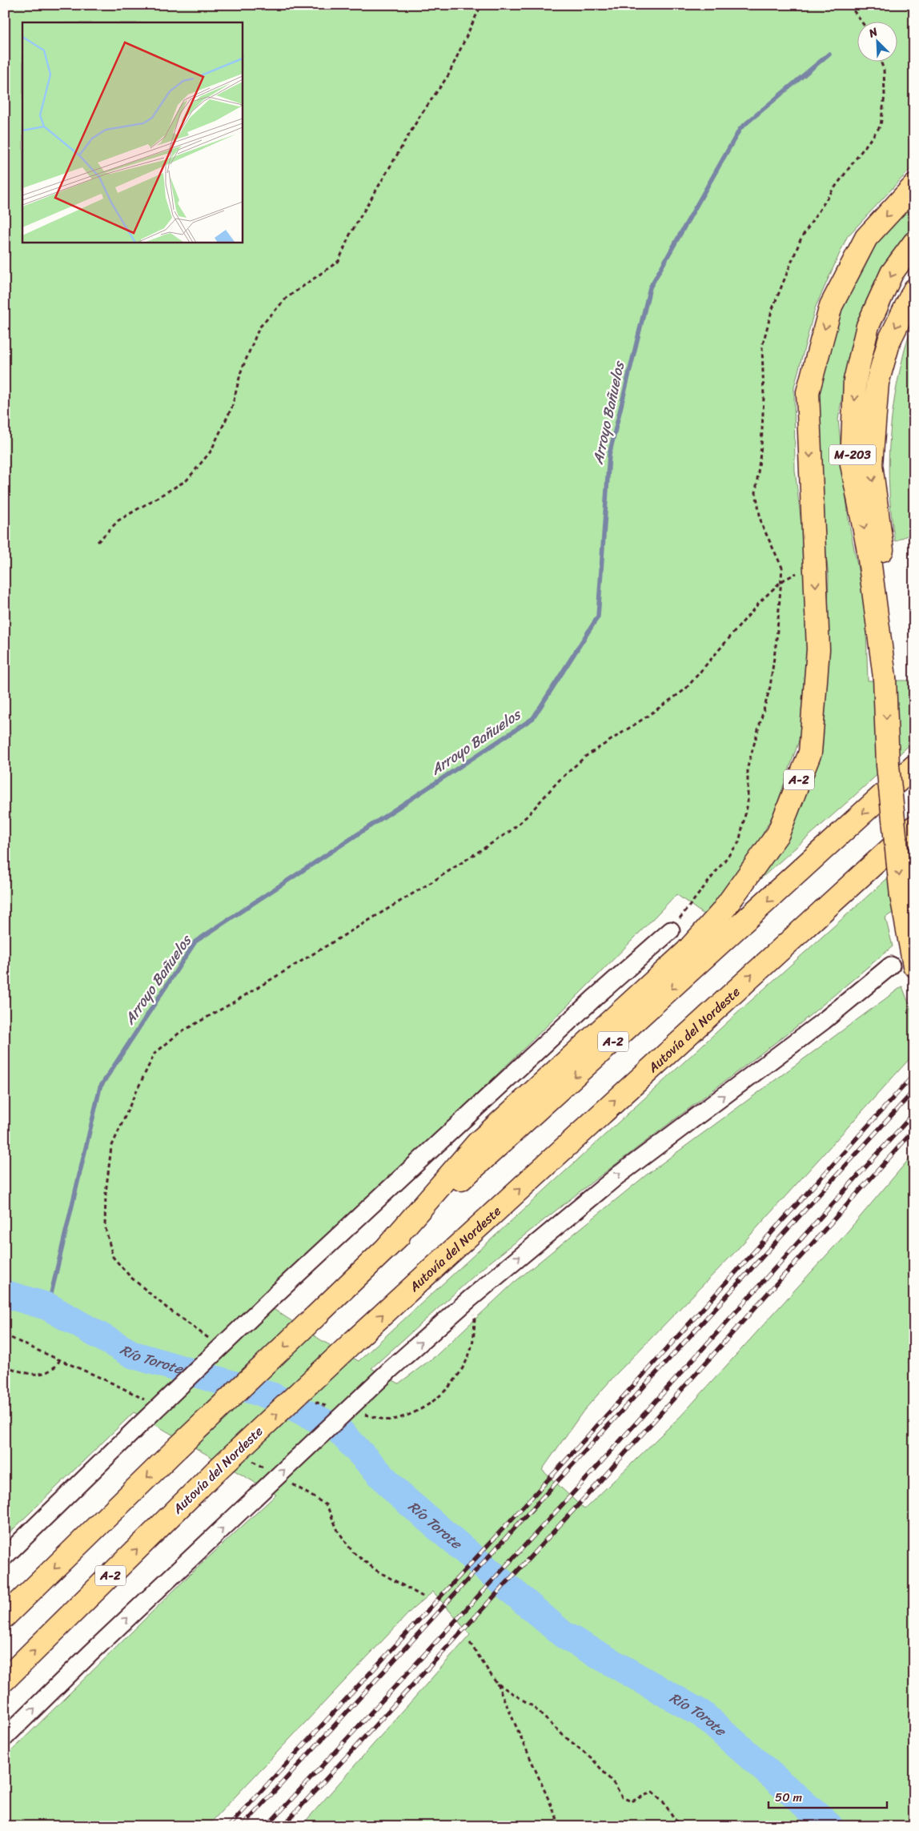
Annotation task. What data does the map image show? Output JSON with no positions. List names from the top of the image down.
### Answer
{
  "streets": {
    "highway": ["M-203", "A-2", "Autovía del Nordeste"]
  },
  "water": ["Arroyo Bañuelos", "Río Torote"],
  "scale_bar": "50 m",
  "north": "top left"
}
